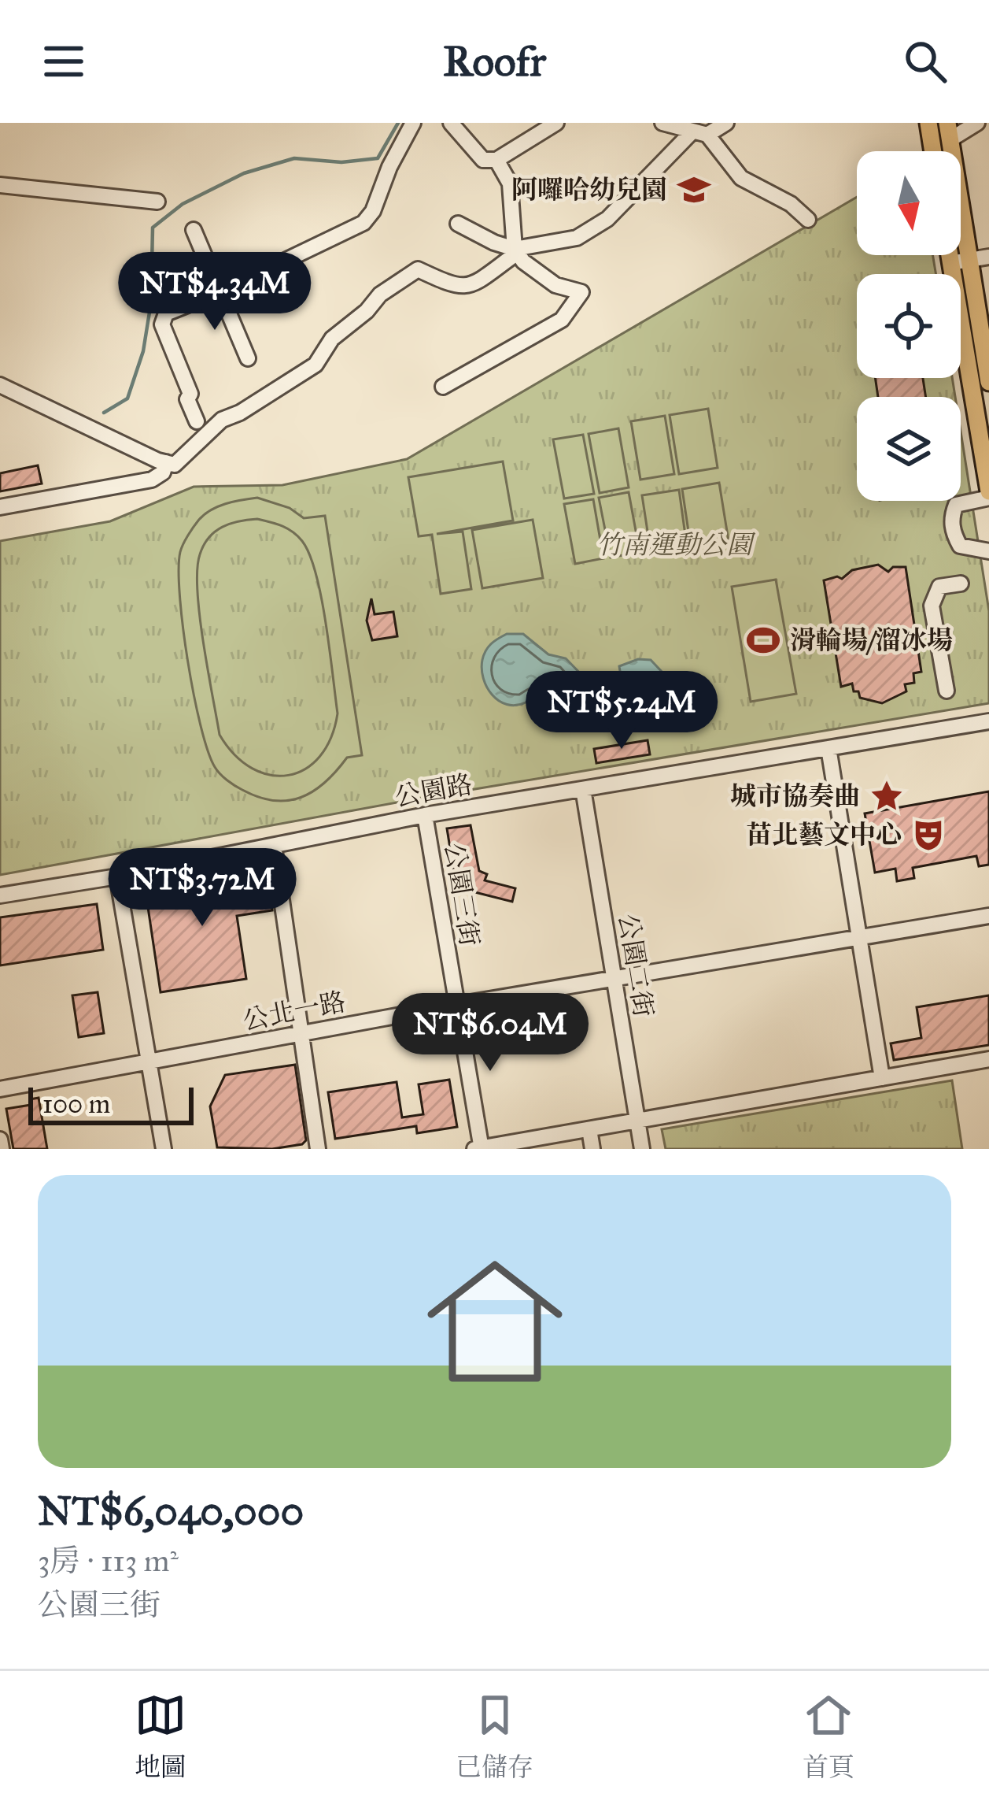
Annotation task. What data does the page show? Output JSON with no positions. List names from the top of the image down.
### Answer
{
  "streets": {
    "street": [
      "公園路",
      "公園三街",
      "公園二街",
      "公北一路"
    ]
  },
  "crossings": [
    ["公園路", "公園三街"],
    ["公園路", "公園二街"],
    ["公園三街", "公北一路"],
    ["公園二街", "公北一路"]
  ],
  "parks": ["竹南運動公園"],
  "places": {
    "school or university": ["阿囉哈幼兒園"],
    "sports": ["滑輪場/溜冰場"],
    "place": ["城市協奏曲"],
    "theatre": ["苗北藝文中心"]
  },
  "scale_bar": "100 m",
  "north": "bottom",
  "page": {
    "header": "Roofr",
    "price": [
      "NT$4.34M",
      "NT$5.24M",
      "NT$3.72M",
      "NT$6.04M"
    ],
    "scale": "100 m",
    "list": [
      {
        "name": "NT$6,040,000",
        "note": "3房 · 113 m² · 公園三街"
      }
    ],
    "tabs": ["地圖", "已儲存", "首頁"]
  }
}
